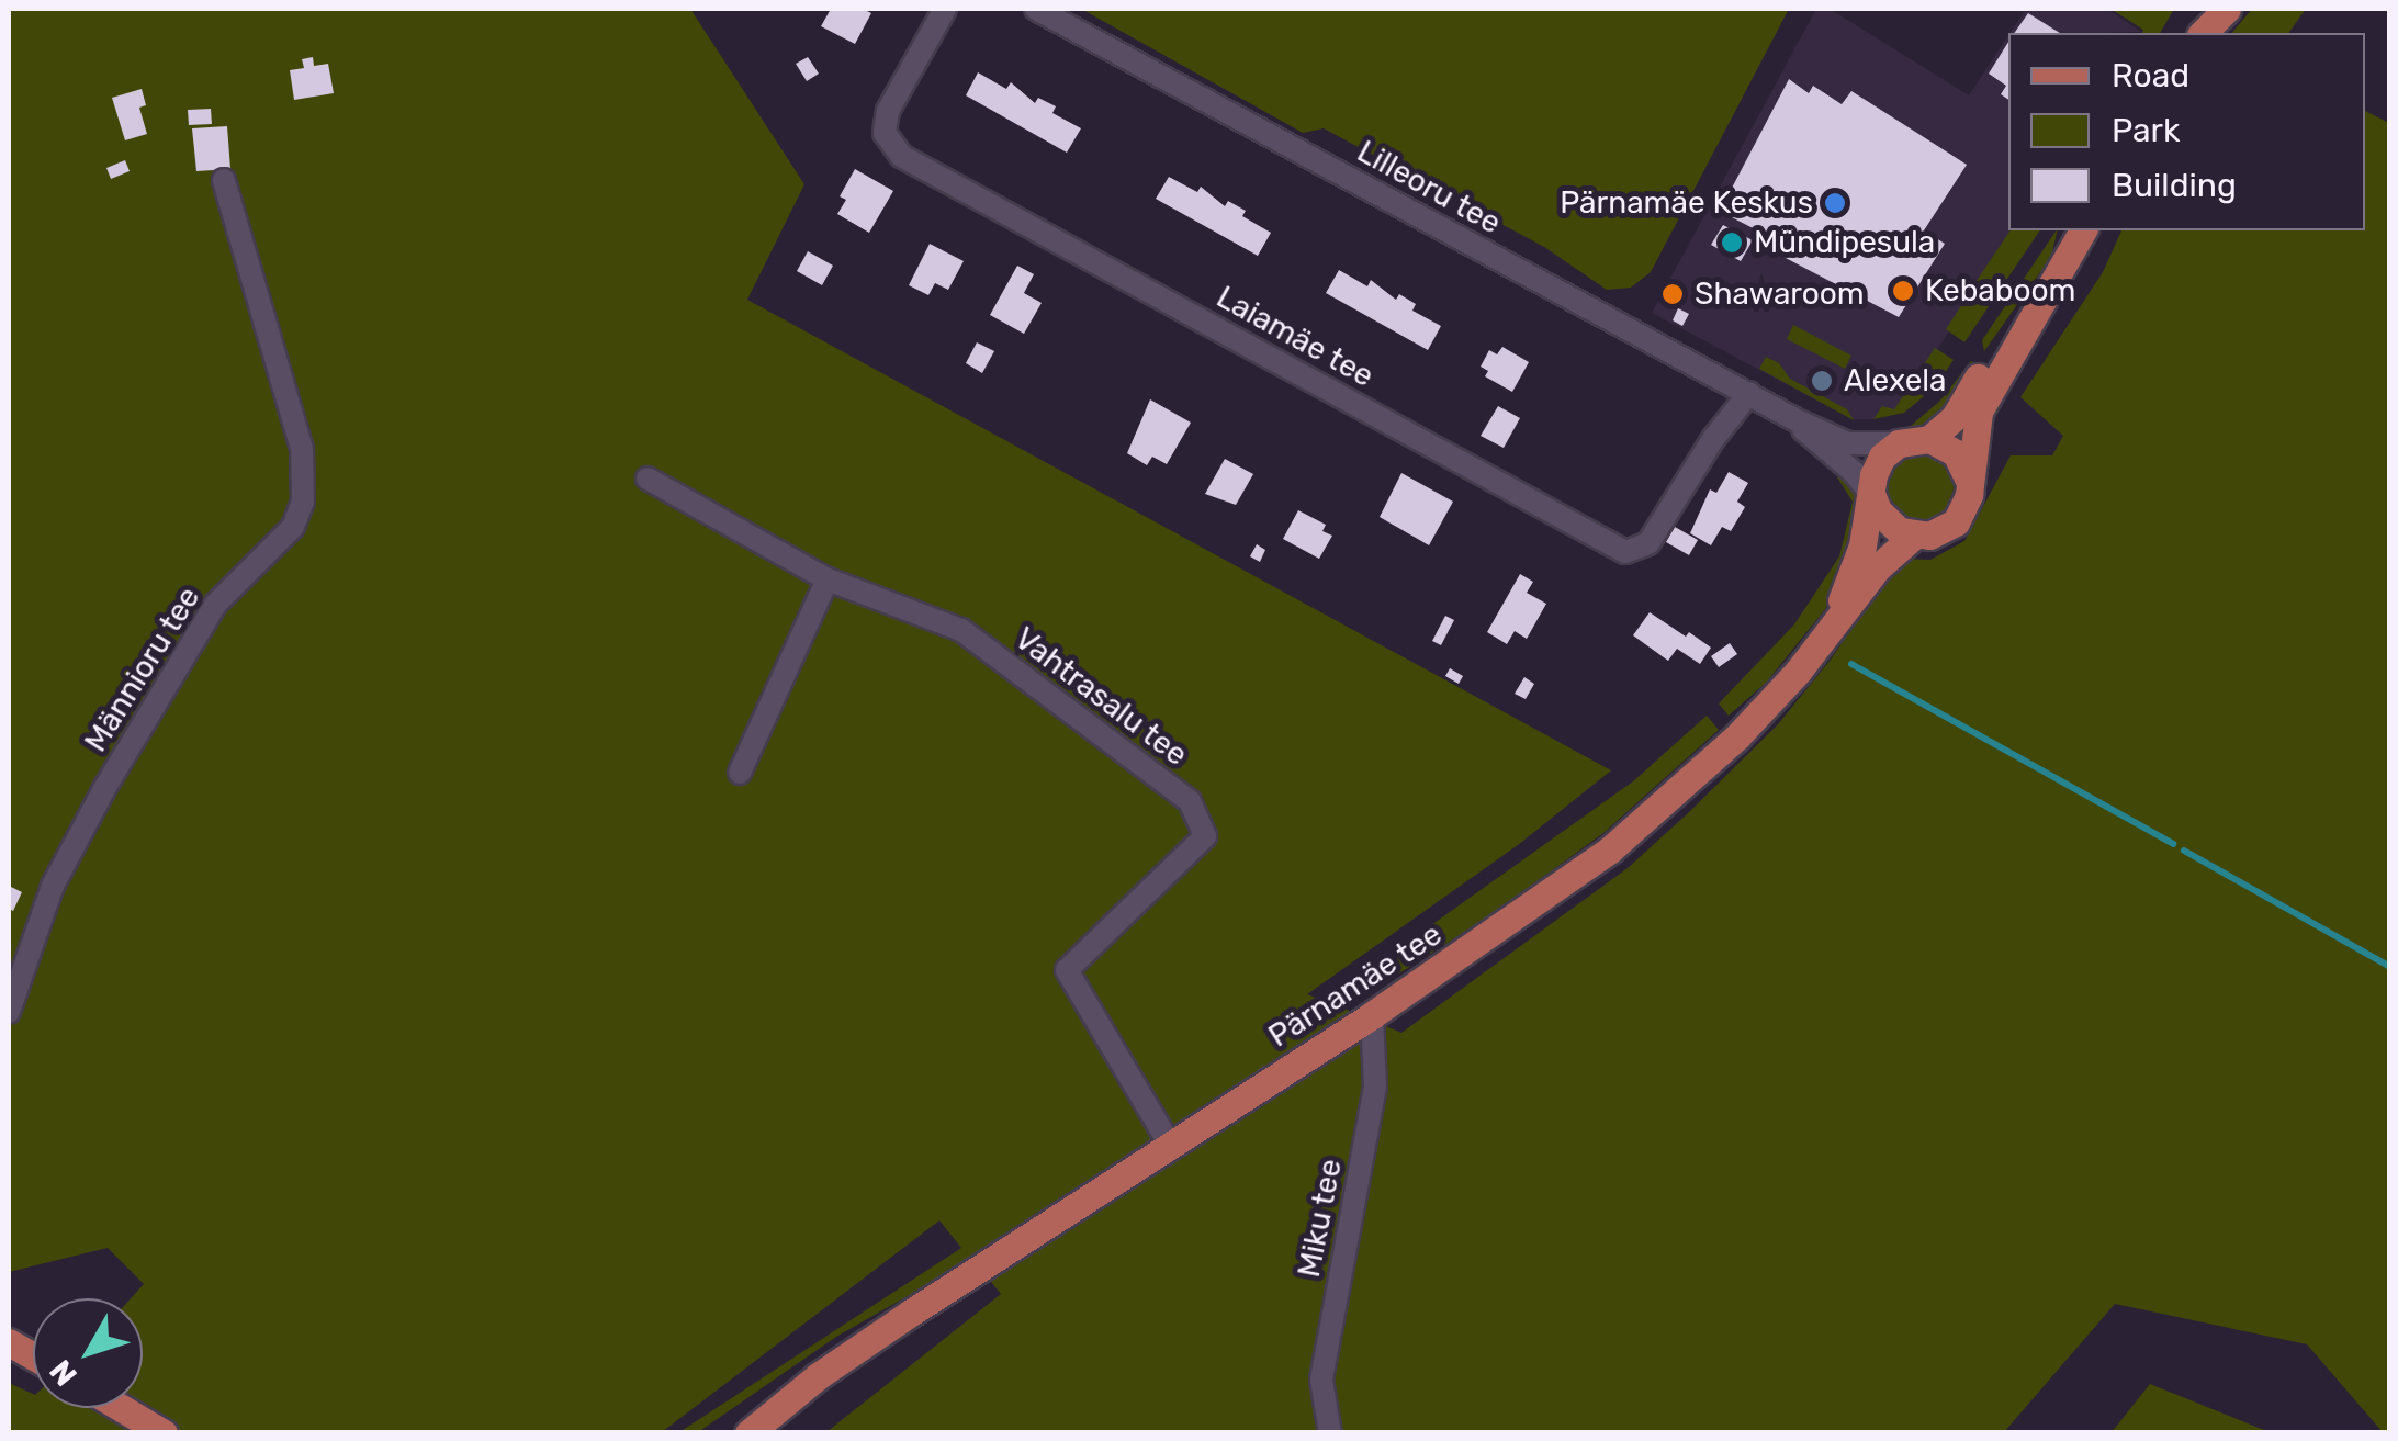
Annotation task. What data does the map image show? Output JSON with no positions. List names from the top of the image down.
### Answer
{
  "streets": {
    "main road": ["Pärnamäe tee"],
    "street": [
      "Lilleoru tee",
      "Laiamäe tee",
      "Männioru tee",
      "Vahtrasalu tee",
      "Miku tee"
    ]
  },
  "crossings": [
    ["Lilleoru tee", "Laiamäe tee"],
    ["Lilleoru tee", "Pärnamäe tee"],
    ["Vahtrasalu tee", "Pärnamäe tee"],
    ["Pärnamäe tee", "Miku tee"]
  ],
  "places": [
    "Pärnamäe Keskus",
    "Mündipesula",
    "Kebaboom",
    "Shawaroom",
    "Alexela"
  ],
  "legend": ["Road", "Park", "Building"],
  "north": "bottom left"
}
